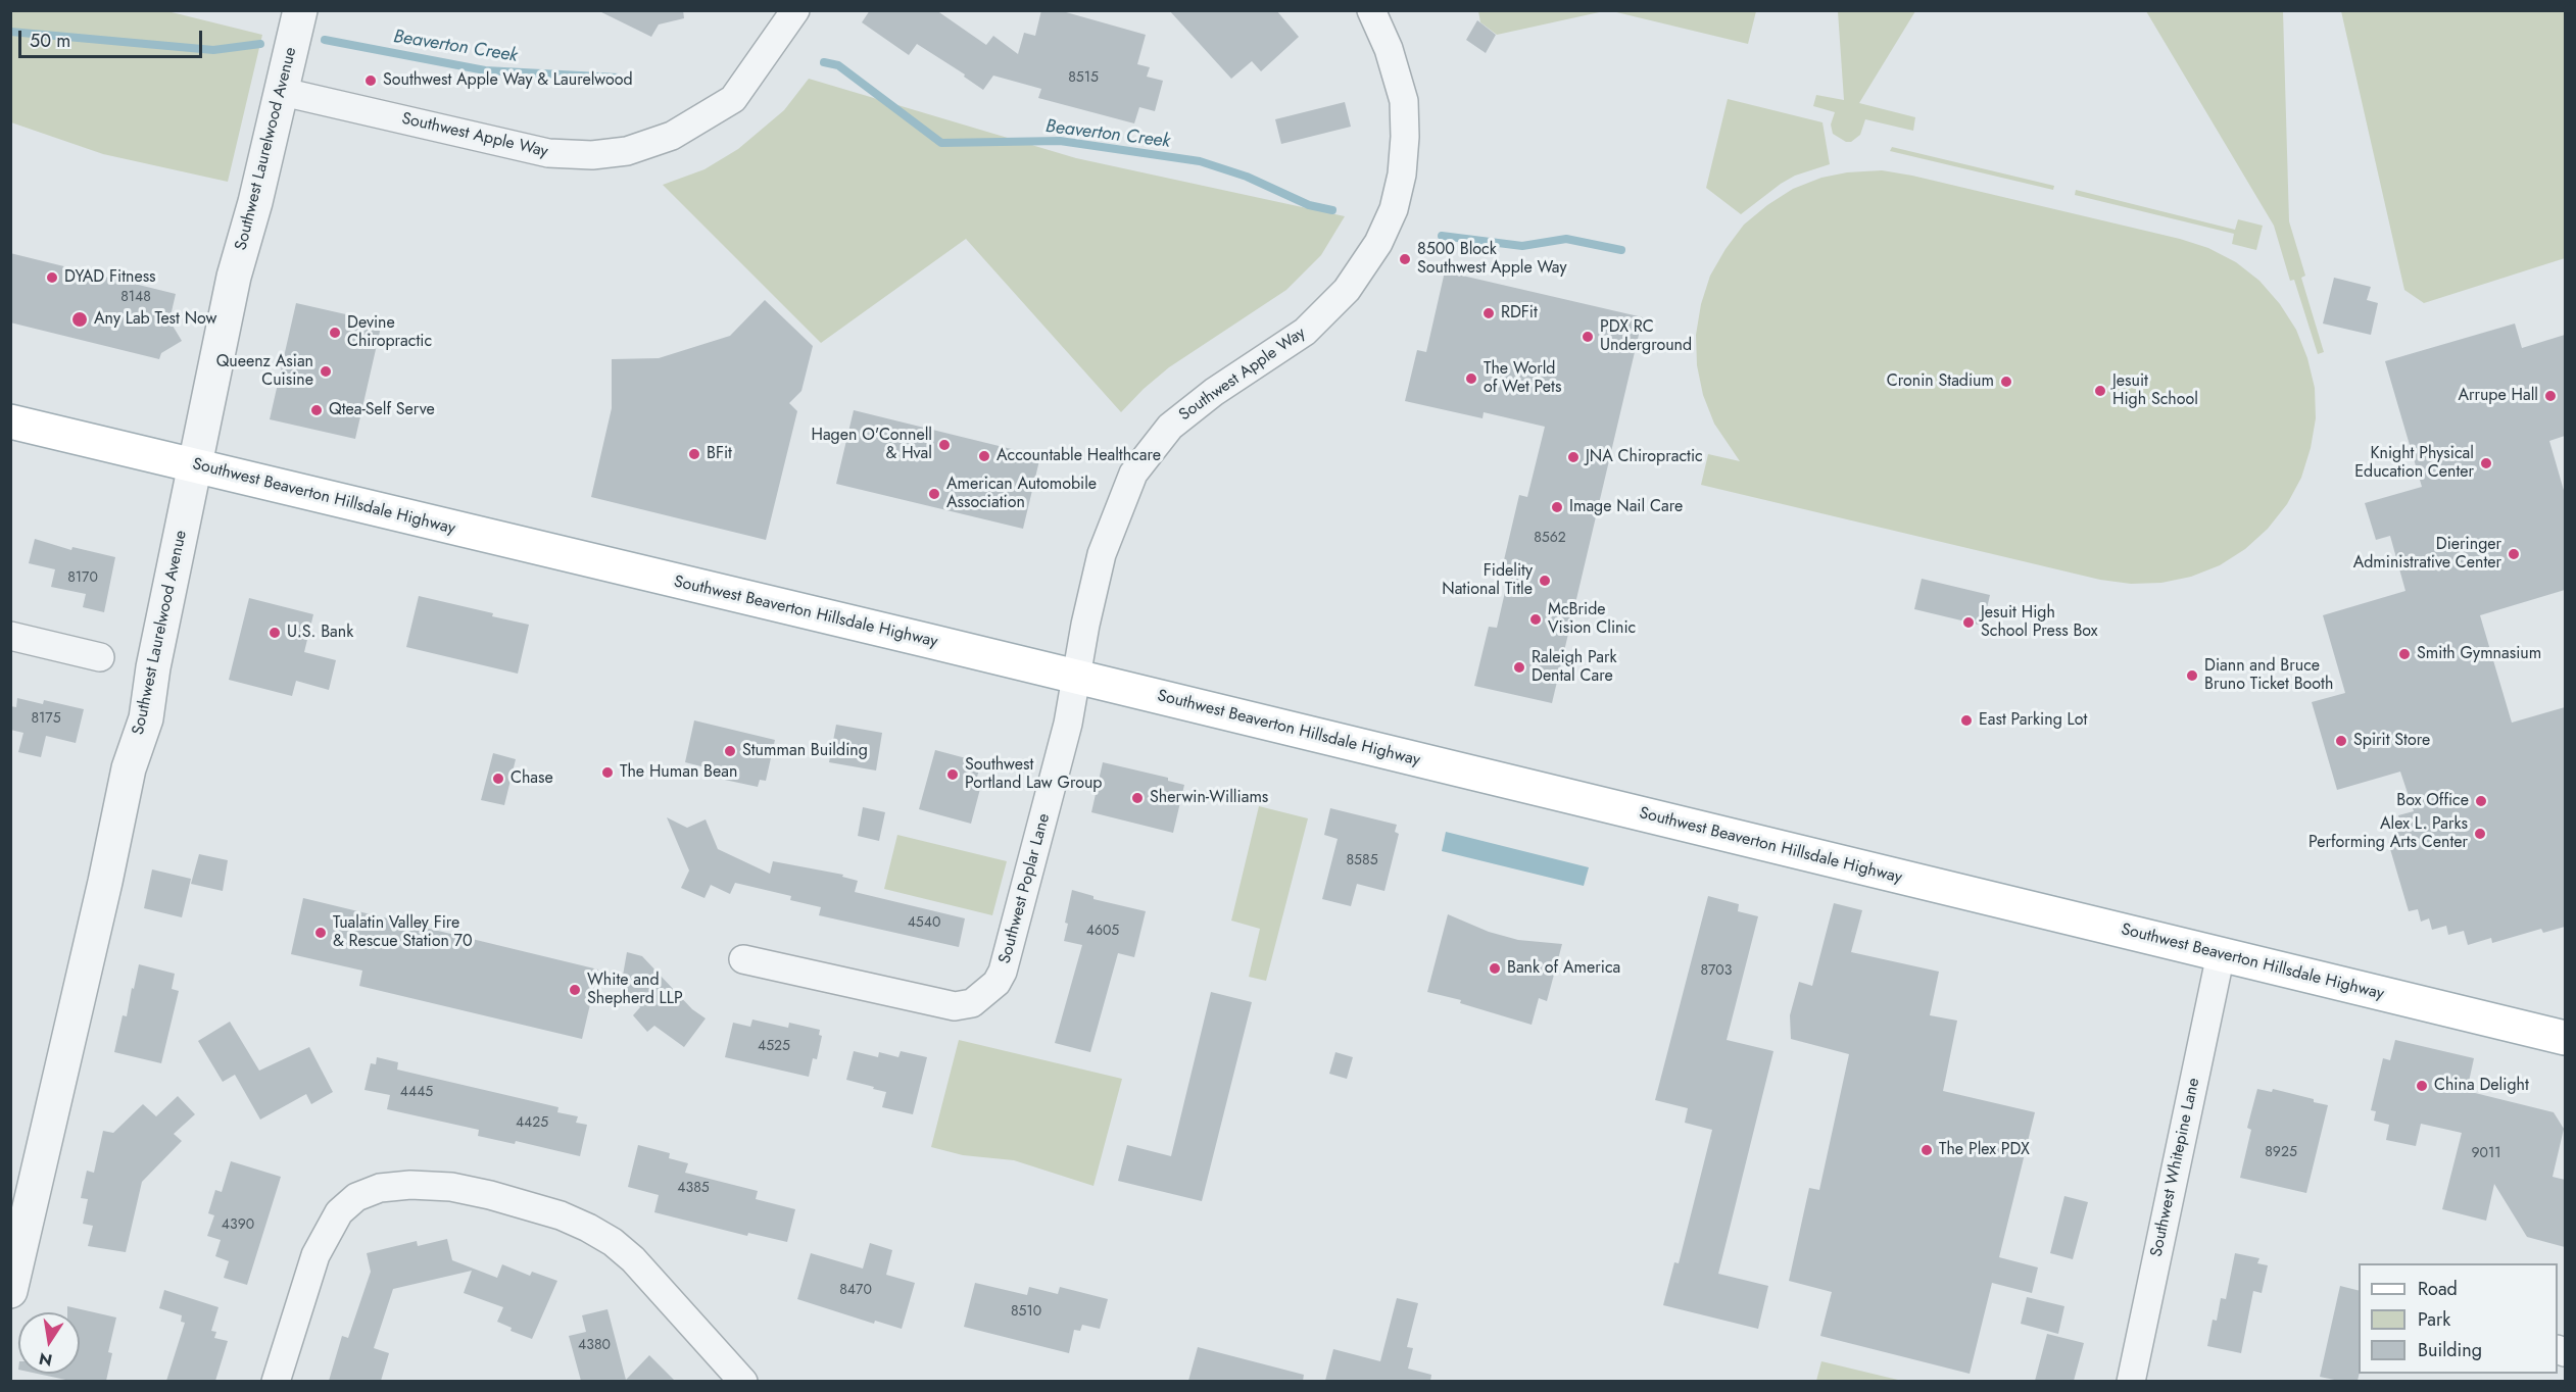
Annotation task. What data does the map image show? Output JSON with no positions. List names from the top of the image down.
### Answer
{
  "streets": {
    "main road": ["Southwest Beaverton Hillsdale Highway"],
    "street": [
      "Southwest Apple Way",
      "Southwest Laurelwood Avenue",
      "Southwest Poplar Lane",
      "Southwest Whitepine Lane"
    ]
  },
  "crossings": [
    ["Southwest Apple Way", "Southwest Laurelwood Avenue"],
    ["Southwest Apple Way", "Southwest Beaverton Hillsdale Highway"],
    ["Southwest Apple Way", "Southwest Poplar Lane"],
    ["Southwest Laurelwood Avenue", "Southwest Beaverton Hillsdale Highway"],
    ["Southwest Beaverton Hillsdale Highway", "Southwest Poplar Lane"],
    ["Southwest Beaverton Hillsdale Highway", "Southwest Whitepine Lane"]
  ],
  "water": ["Beaverton Creek"],
  "places": [
    "Southwest Apple Way & Laurelwood",
    "8500 Block Southwest Apple Way",
    "DYAD Fitness",
    "RDFit",
    "Any Lab Test Now",
    "Devine Chiropractic",
    "PDX RC Underground",
    "Queenz Asian Cuisine",
    "The World of Wet Pets",
    "Cronin Stadium",
    "Jesuit High School",
    "Arrupe Hall",
    "Qtea-Self Serve",
    "Hagen O'Connell & Hval",
    "BFit",
    "Accountable Healthcare",
    "JNA Chiropractic",
    "Knight Physical Education Center",
    "American Automobile Association",
    "Image Nail Care",
    "Dieringer Administrative Center",
    "Fidelity National Title",
    "McBride Vision Clinic",
    "Jesuit High School Press Box",
    "U.S. Bank",
    "Smith Gymnasium",
    "Raleigh Park Dental Care",
    "Diann and Bruce Bruno Ticket Booth",
    "East Parking Lot",
    "Spirit Store",
    "Stumman Building",
    "The Human Bean",
    "Southwest Portland Law Group",
    "Chase",
    "Sherwin-Williams",
    "Box Office",
    "Alex L. Parks Performing Arts Center",
    "Tualatin Valley Fire & Rescue Station 70",
    "Bank of America",
    "White and Shepherd LLP",
    "China Delight",
    "The Plex PDX"
  ],
  "house_numbers": [
    "8515",
    "8148",
    "8562",
    "8170",
    "8175",
    "8585",
    "4540",
    "4605",
    "8703",
    "4525",
    "4445",
    "4425",
    "8925",
    "9011",
    "4385",
    "4390",
    "8470",
    "8510",
    "4380"
  ],
  "legend": ["Road", "Park", "Building"],
  "scale_bar": "50 m",
  "north": "bottom"
}
